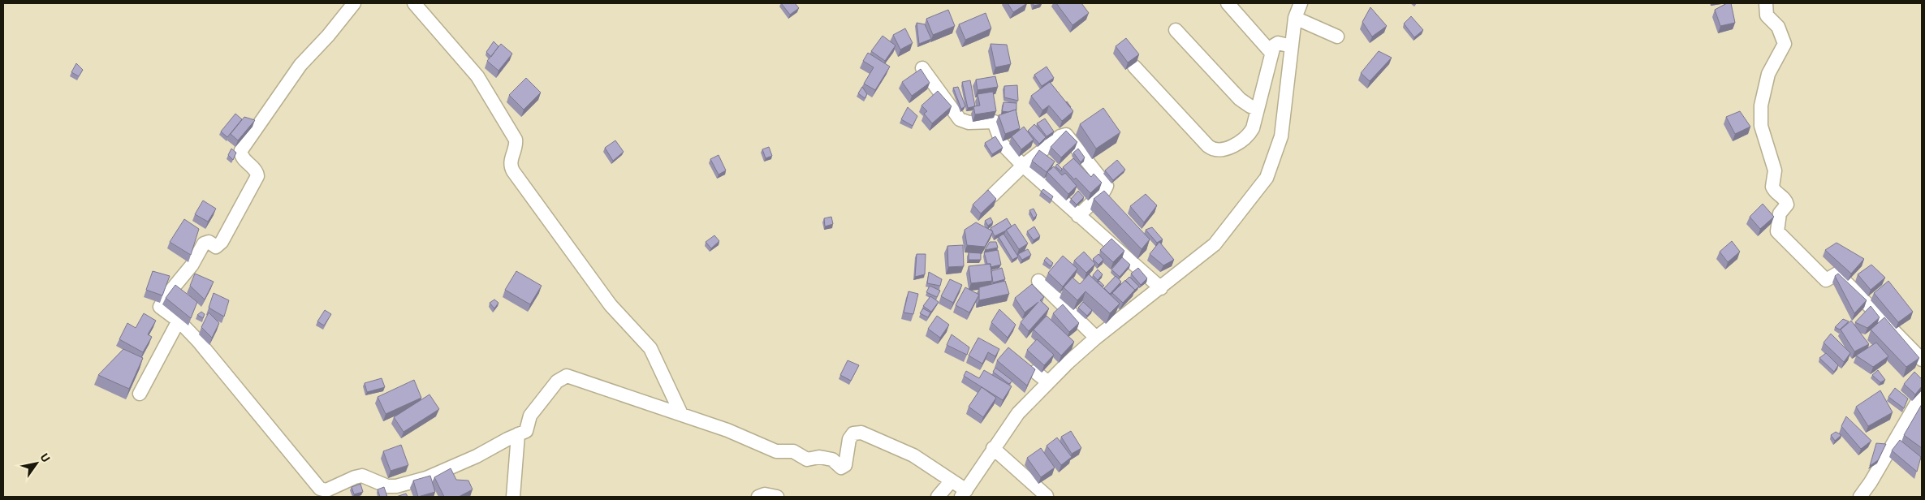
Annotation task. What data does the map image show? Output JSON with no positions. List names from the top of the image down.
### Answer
{
  "north": "top right"
}
